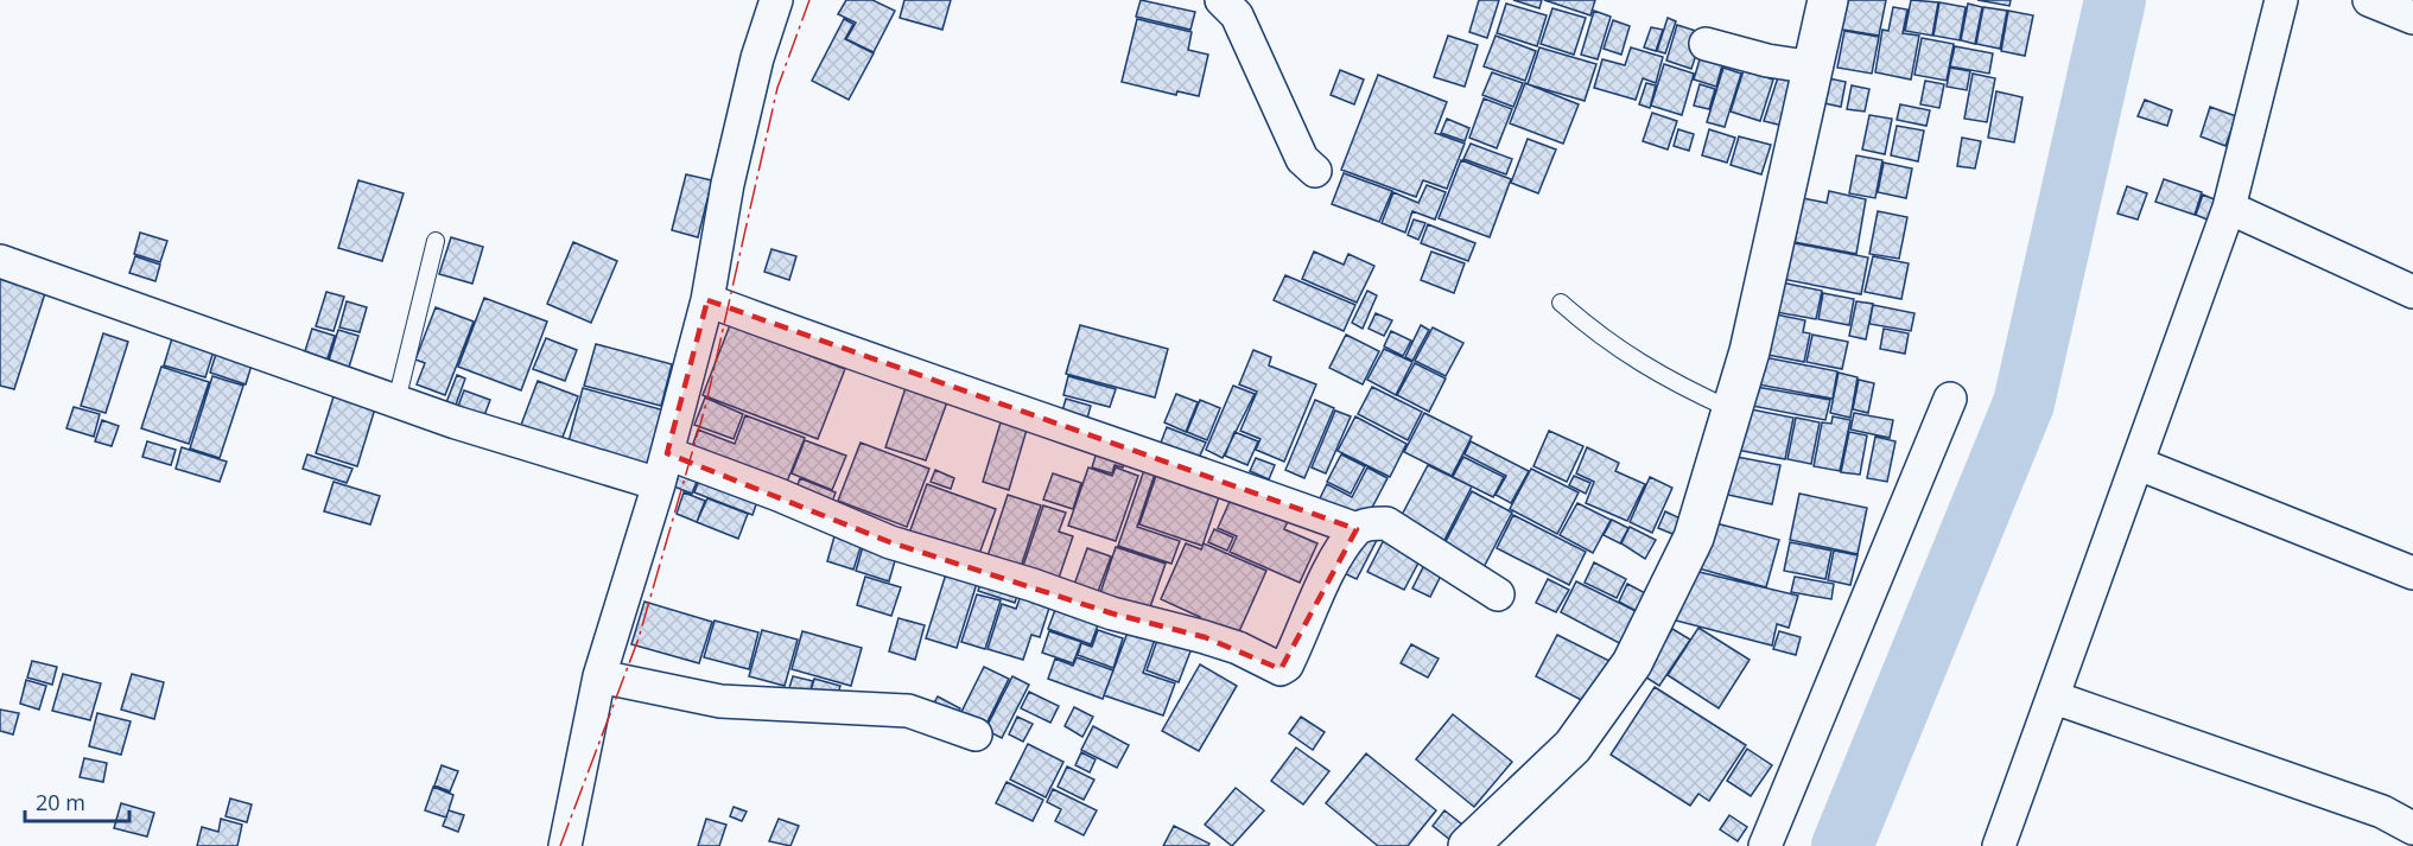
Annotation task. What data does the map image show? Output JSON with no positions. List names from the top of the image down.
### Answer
{
  "scale_bar": "20 m"
}
